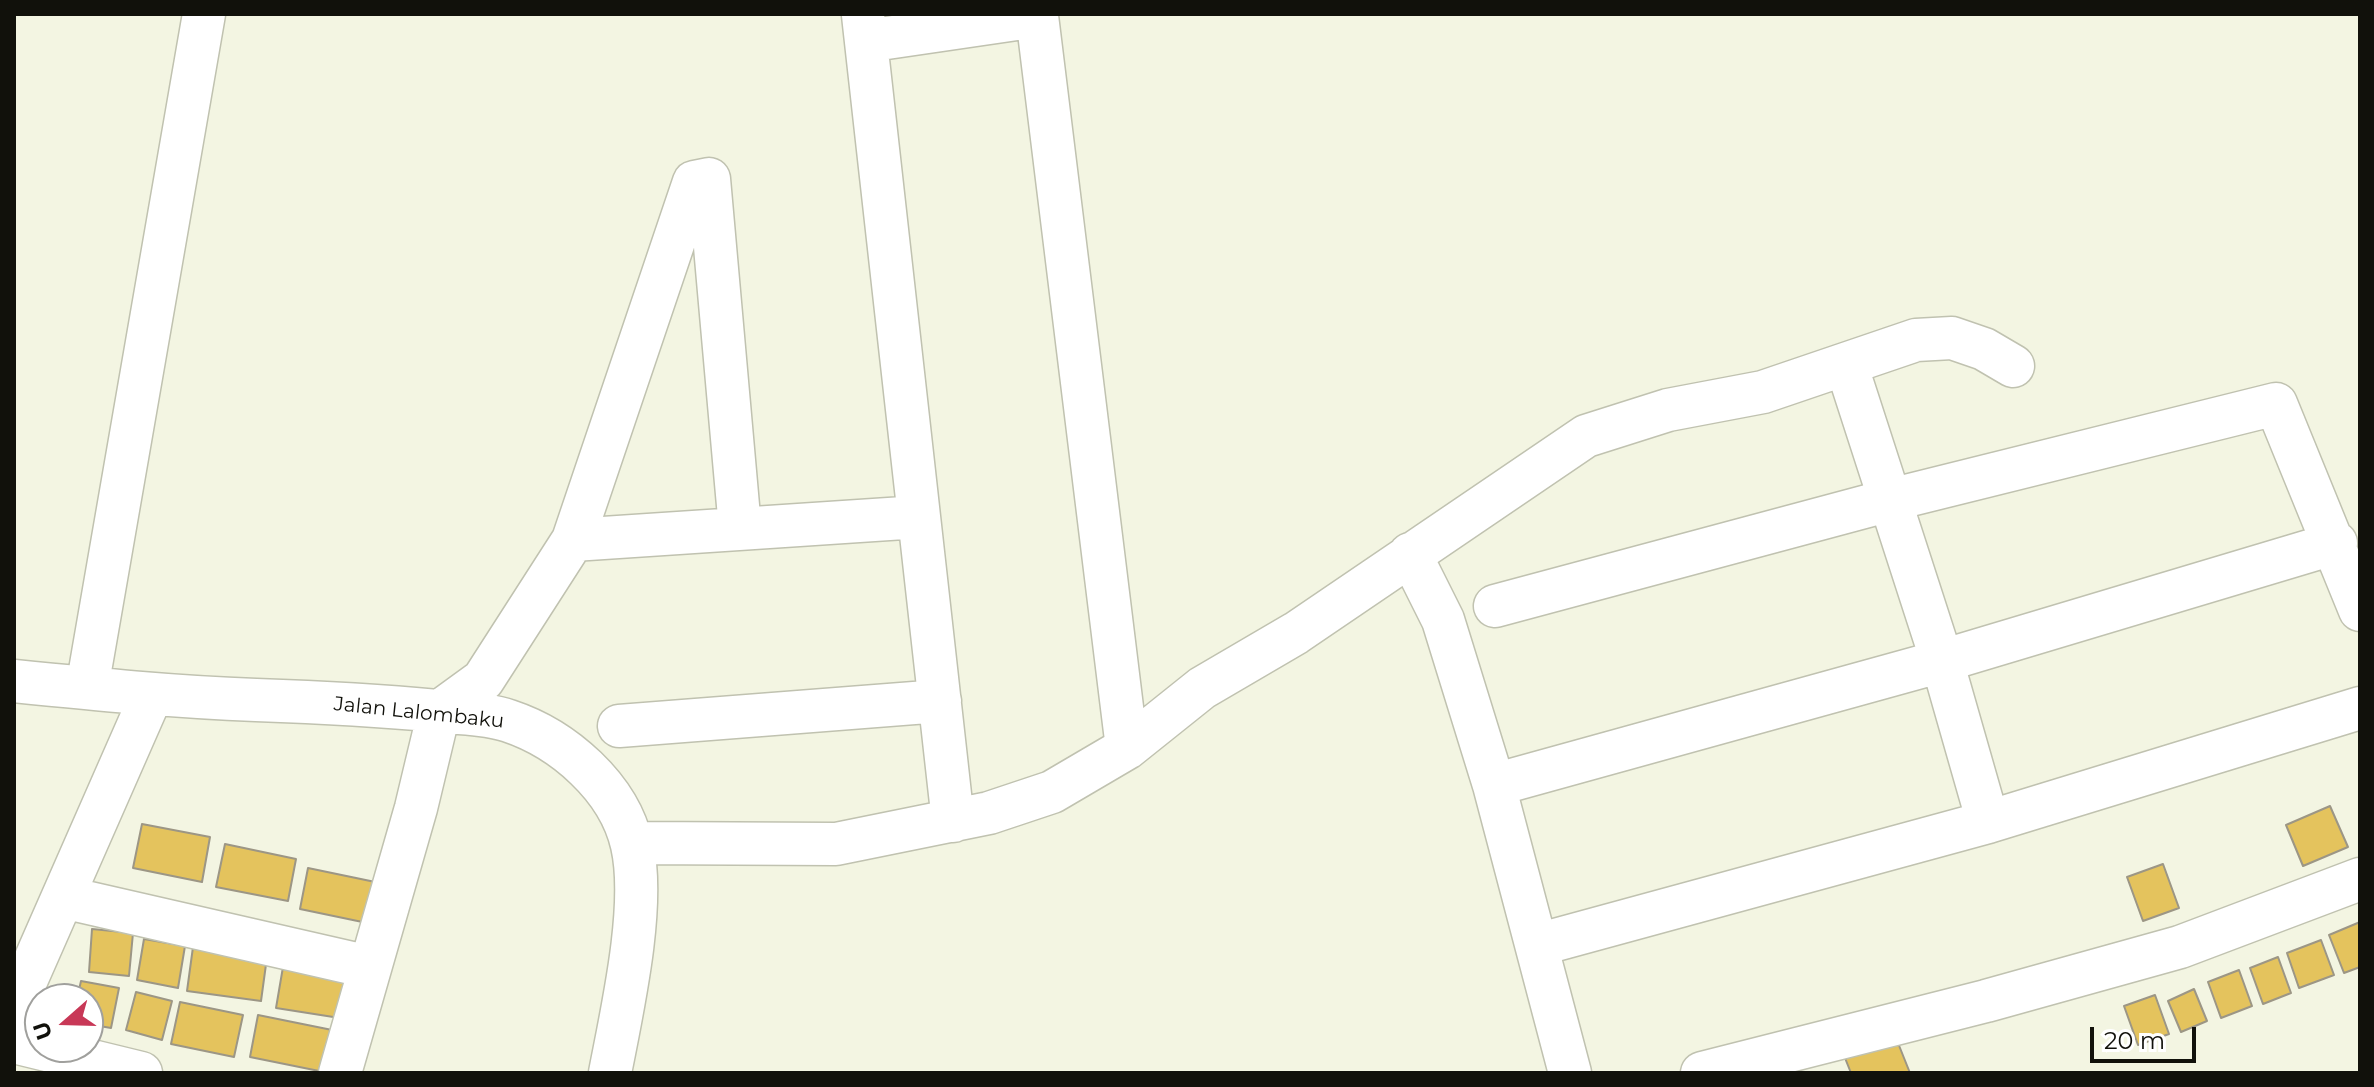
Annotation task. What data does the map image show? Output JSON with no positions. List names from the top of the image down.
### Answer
{
  "streets": {
    "street": ["Jalan Lalombaku"]
  },
  "scale_bar": "20 m",
  "north": "left"
}
